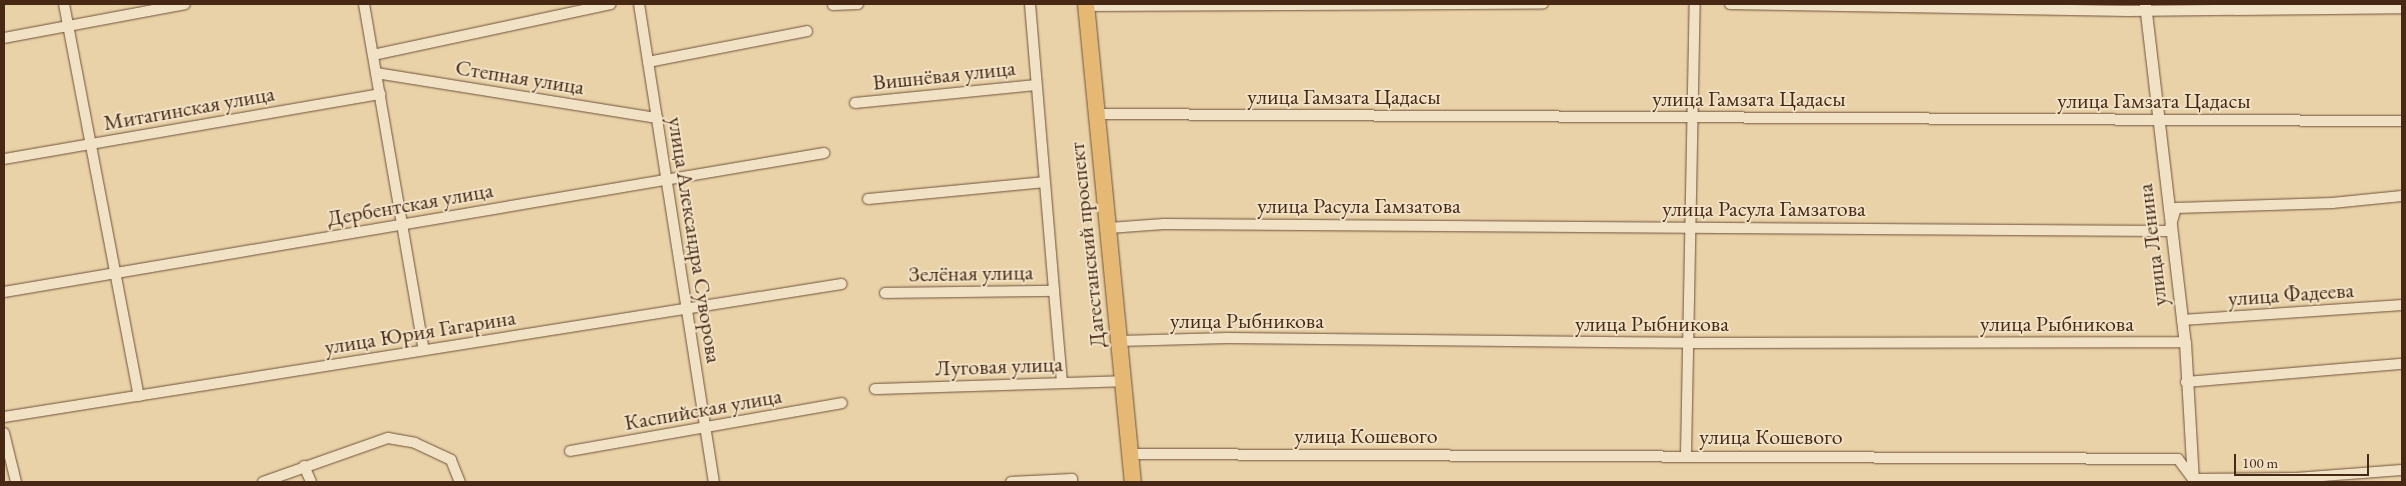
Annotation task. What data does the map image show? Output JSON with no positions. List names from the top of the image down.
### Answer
{
  "streets": {
    "highway": ["Дагестанский проспект"],
    "street": [
      "Вишнёвая улица",
      "Степная улица",
      "улица Гамзата Цадасы",
      "Митагинская улица",
      "Дербентская улица",
      "улица Расула Гамзатова",
      "улица Александра Суворова",
      "улица Ленина",
      "Зелёная улица",
      "улица Фадеева",
      "улица Рыбникова",
      "улица Юрия Гагарина",
      "Луговая улица",
      "Каспийская улица",
      "улица Кошевого"
    ]
  },
  "crossings": [
    ["Степная улица", "улица Александра Суворова"],
    ["улица Гамзата Цадасы", "Дагестанский проспект"],
    ["улица Гамзата Цадасы", "улица Ленина"],
    ["Дербентская улица", "улица Александра Суворова"],
    ["улица Расула Гамзатова", "Дагестанский проспект"],
    ["улица Расула Гамзатова", "улица Ленина"],
    ["улица Александра Суворова", "улица Юрия Гагарина"],
    ["улица Александра Суворова", "Каспийская улица"],
    ["Дагестанский проспект", "улица Рыбникова"],
    ["Дагестанский проспект", "Луговая улица"],
    ["Дагестанский проспект", "улица Кошевого"],
    ["улица Ленина", "улица Фадеева"],
    ["улица Ленина", "улица Рыбникова"],
    ["улица Ленина", "улица Кошевого"],
    ["Зелёная улица", "Луговая улица"]
  ],
  "scale_bar": "100 m"
}
